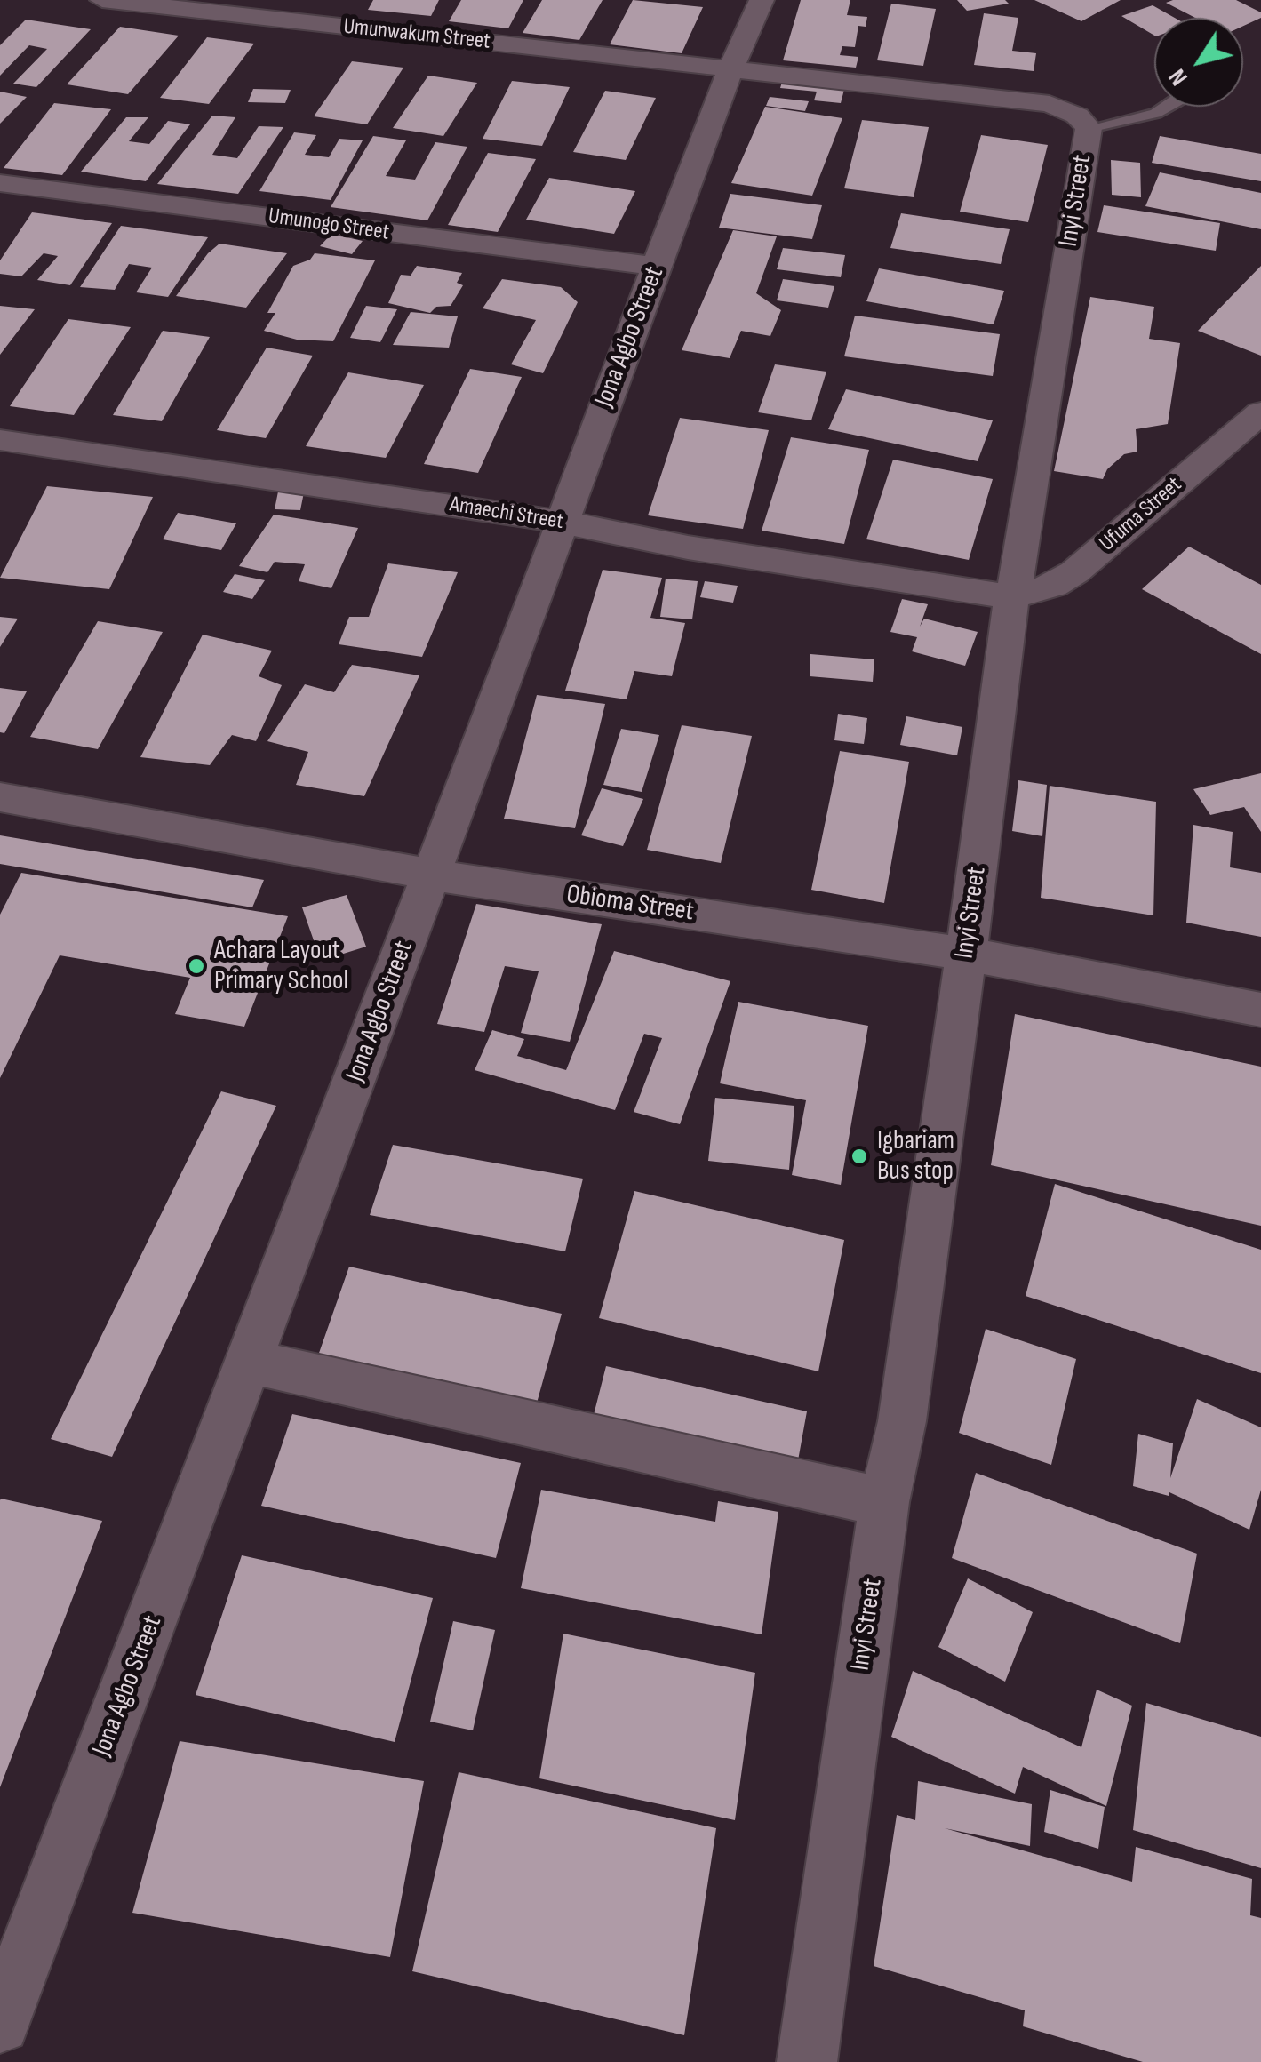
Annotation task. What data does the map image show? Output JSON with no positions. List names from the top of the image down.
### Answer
{
  "streets": {
    "street": [
      "Umunwakum Street",
      "Inyi Street",
      "Umunogo Street",
      "Jona Agbo Street",
      "Amaechi Street",
      "Ufuma Street",
      "Obioma Street"
    ]
  },
  "crossings": [
    ["Umunwakum Street", "Inyi Street"],
    ["Umunwakum Street", "Jona Agbo Street"],
    ["Inyi Street", "Jona Agbo Street"],
    ["Inyi Street", "Amaechi Street"],
    ["Inyi Street", "Ufuma Street"],
    ["Inyi Street", "Obioma Street"],
    ["Umunogo Street", "Jona Agbo Street"],
    ["Jona Agbo Street", "Amaechi Street"],
    ["Jona Agbo Street", "Obioma Street"],
    ["Amaechi Street", "Ufuma Street"]
  ],
  "places": ["Achara Layout Primary School", "Igbariam Bus stop"],
  "north": "bottom left"
}
